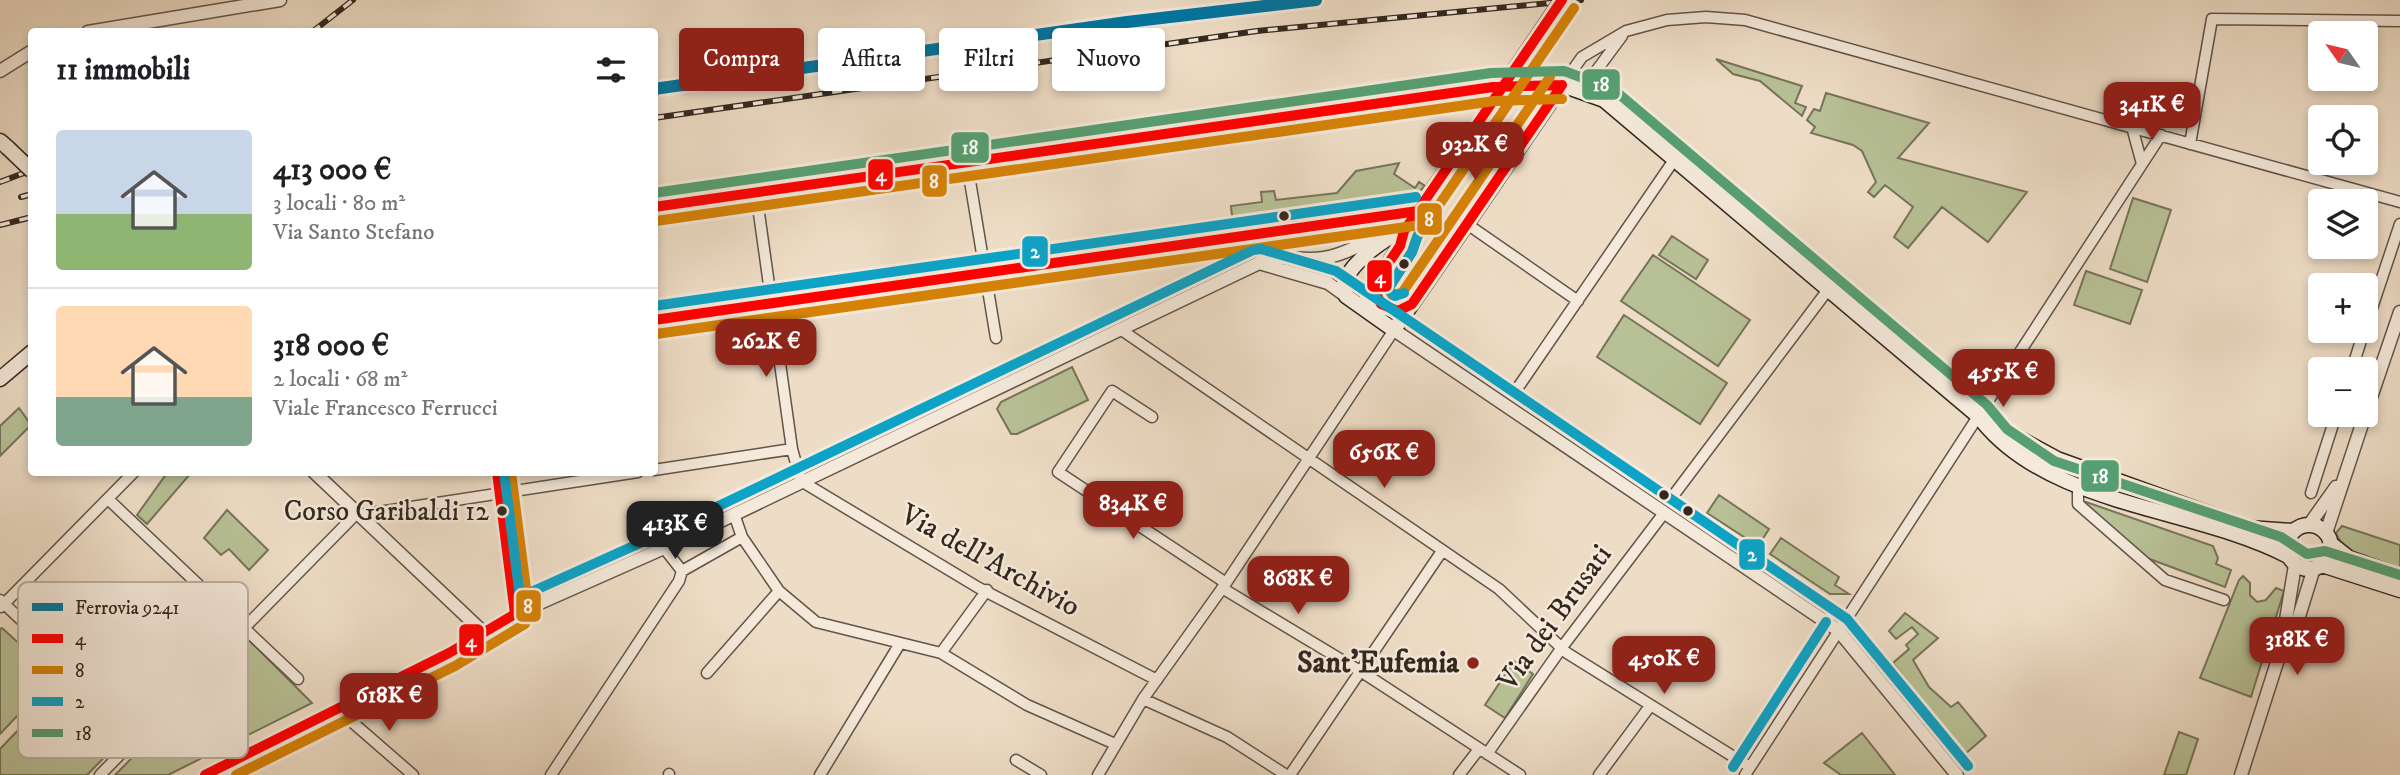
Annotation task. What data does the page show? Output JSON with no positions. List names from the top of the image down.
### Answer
{
  "streets": {
    "street": ["Via dell'Archivio", "Via dei Brusati"]
  },
  "places": ["Corso Garibaldi 12", "Sant'Eufemia"],
  "lines": [
    "rail line 9241",
    "transit line 4",
    "transit line 8",
    "transit line 18",
    "transit line 2"
  ],
  "legend": [
    "Ferrovia 9241",
    "4",
    "8",
    "2",
    "18"
  ],
  "north": "top left",
  "page": {
    "map_buttons": ["+", "−"],
    "chip": [
      "Compra",
      "Affitta",
      "Filtri",
      "Nuovo"
    ],
    "heading": "11 immobili",
    "price": [
      "341K €",
      "932K €",
      "262K €",
      "455K €",
      "656K €",
      "834K €",
      "413K €",
      "868K €",
      "318K €",
      "450K €",
      "618K €"
    ],
    "list": [
      {
        "name": "413 000 €",
        "note": "3 locali · 80 m² · Via Santo Stefano"
      },
      {
        "name": "318 000 €",
        "note": "2 locali · 68 m² · Viale Francesco Ferrucci"
      }
    ]
  }
}
